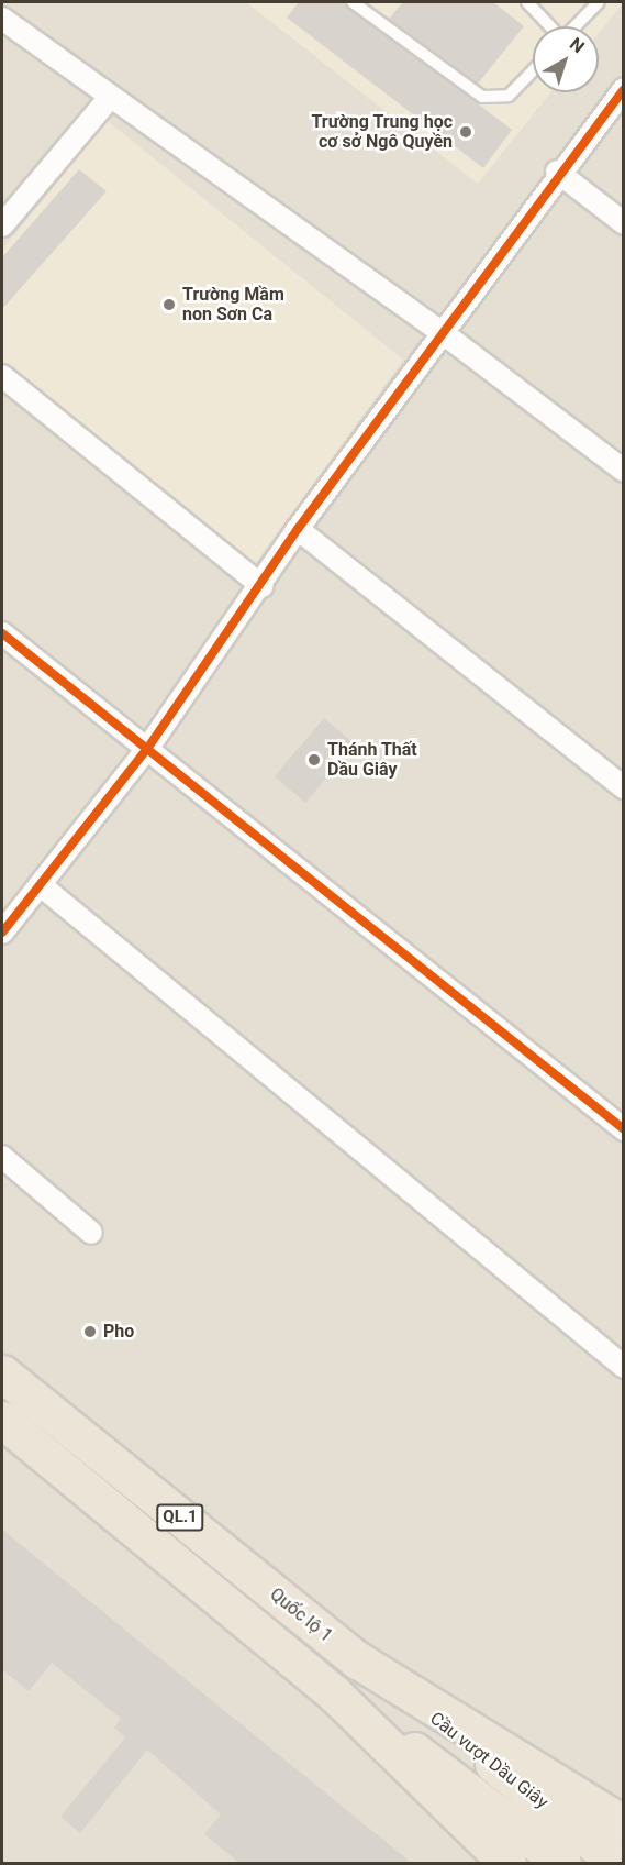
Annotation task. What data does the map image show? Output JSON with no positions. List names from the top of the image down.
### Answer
{
  "streets": {
    "highway": ["QL.1", "Quốc lộ 1", "Cầu vượt Dầu Giây"]
  },
  "crossings": [
    ["QL.1", "Cầu vượt Dầu Giây"],
    ["Quốc lộ 1", "Cầu vượt Dầu Giây"]
  ],
  "places": [
    "Trường Trung học cơ sở Ngô Quyền",
    "Trường Mầm non Sơn Ca",
    "Thánh Thất Dầu Giây",
    "Pho"
  ],
  "north": "top right"
}
